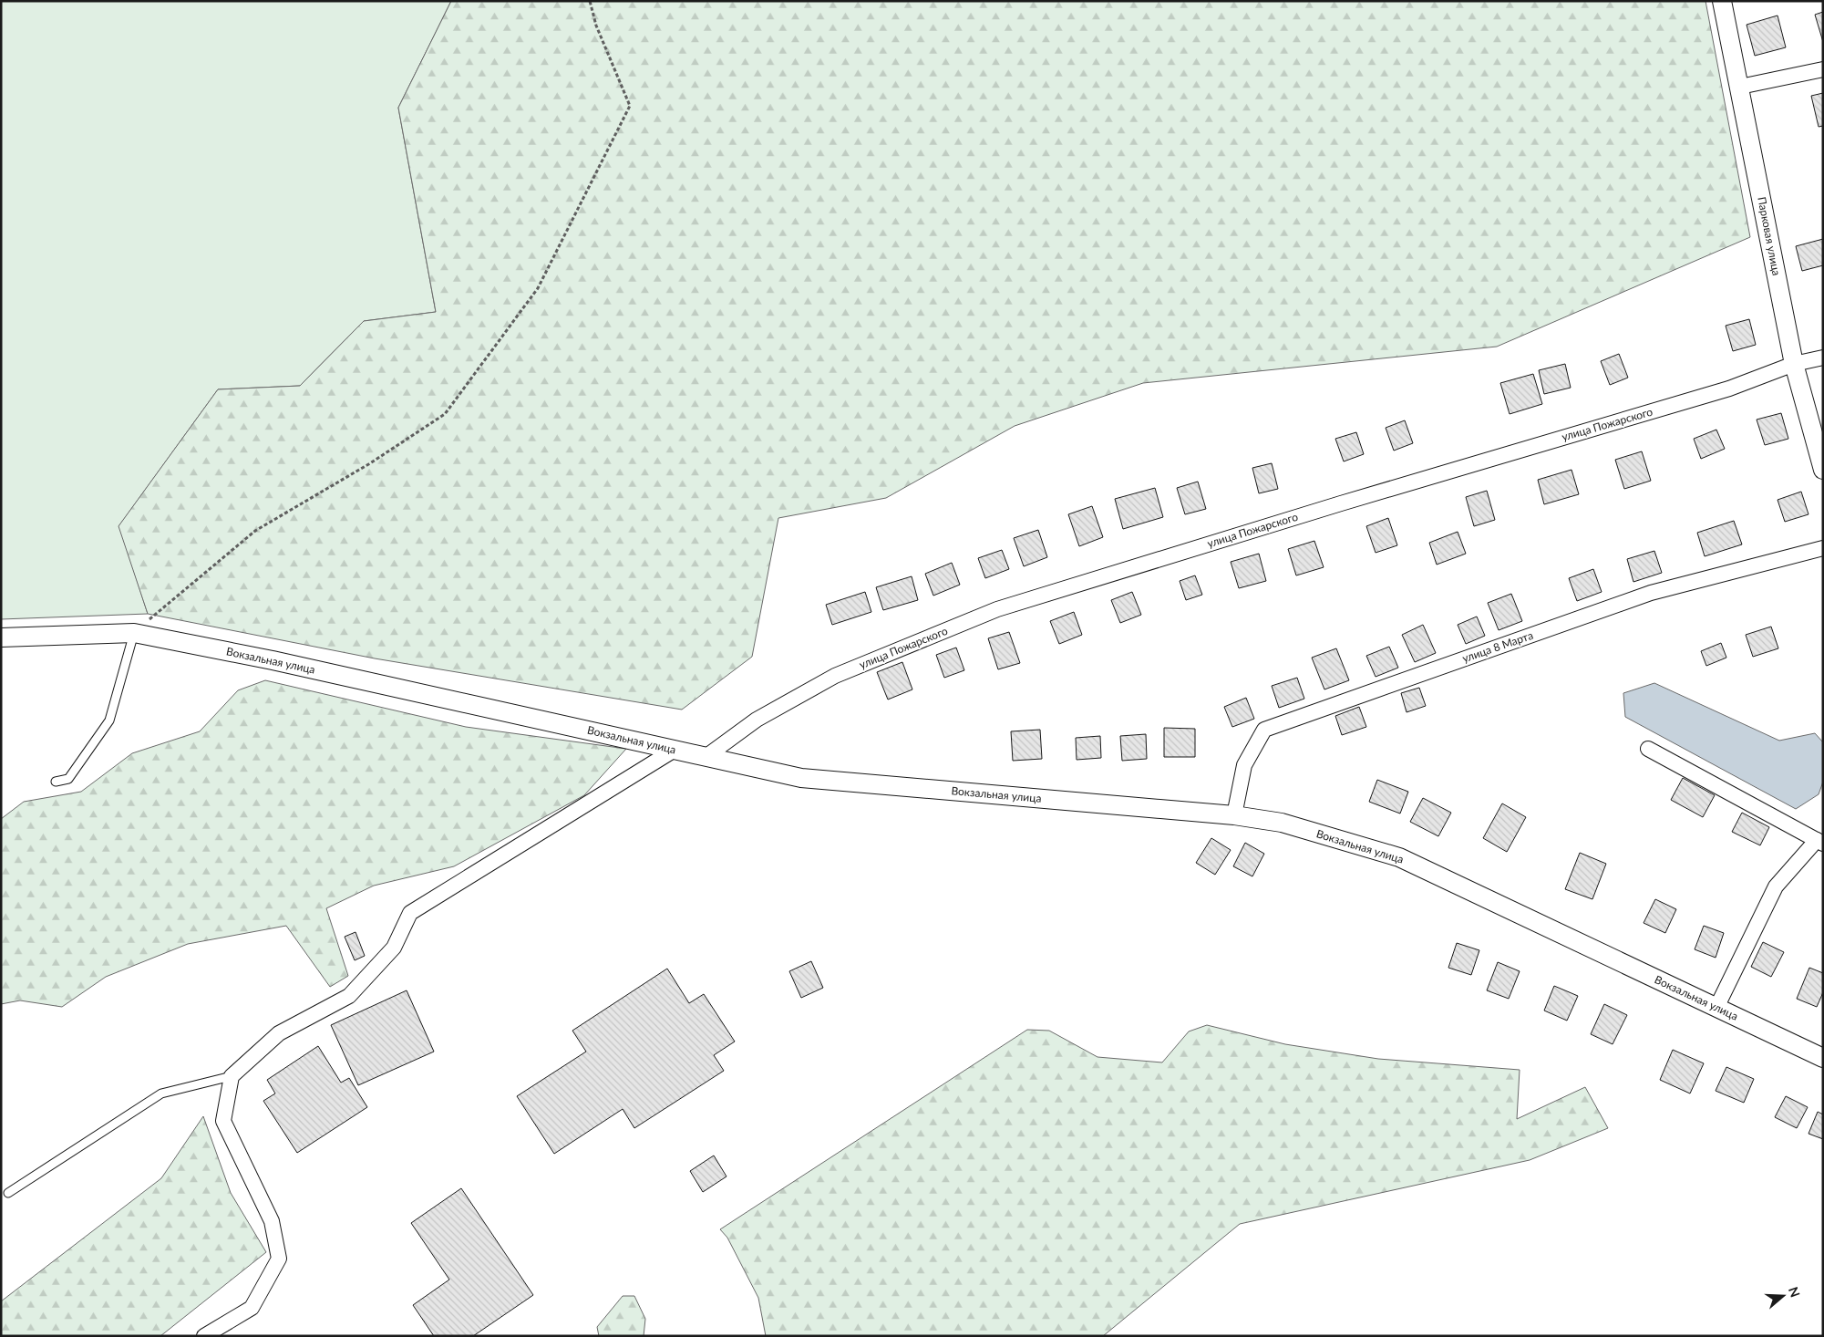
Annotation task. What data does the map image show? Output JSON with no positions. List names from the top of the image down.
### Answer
{
  "streets": {
    "street": [
      "Парковая улица",
      "улица Пожарского",
      "улица 8 Марта",
      "Вокзальная улица"
    ]
  },
  "crossings": [
    ["Парковая улица", "улица Пожарского"],
    ["улица Пожарского", "Вокзальная улица"],
    ["улица 8 Марта", "Вокзальная улица"]
  ],
  "north": "right"
}
